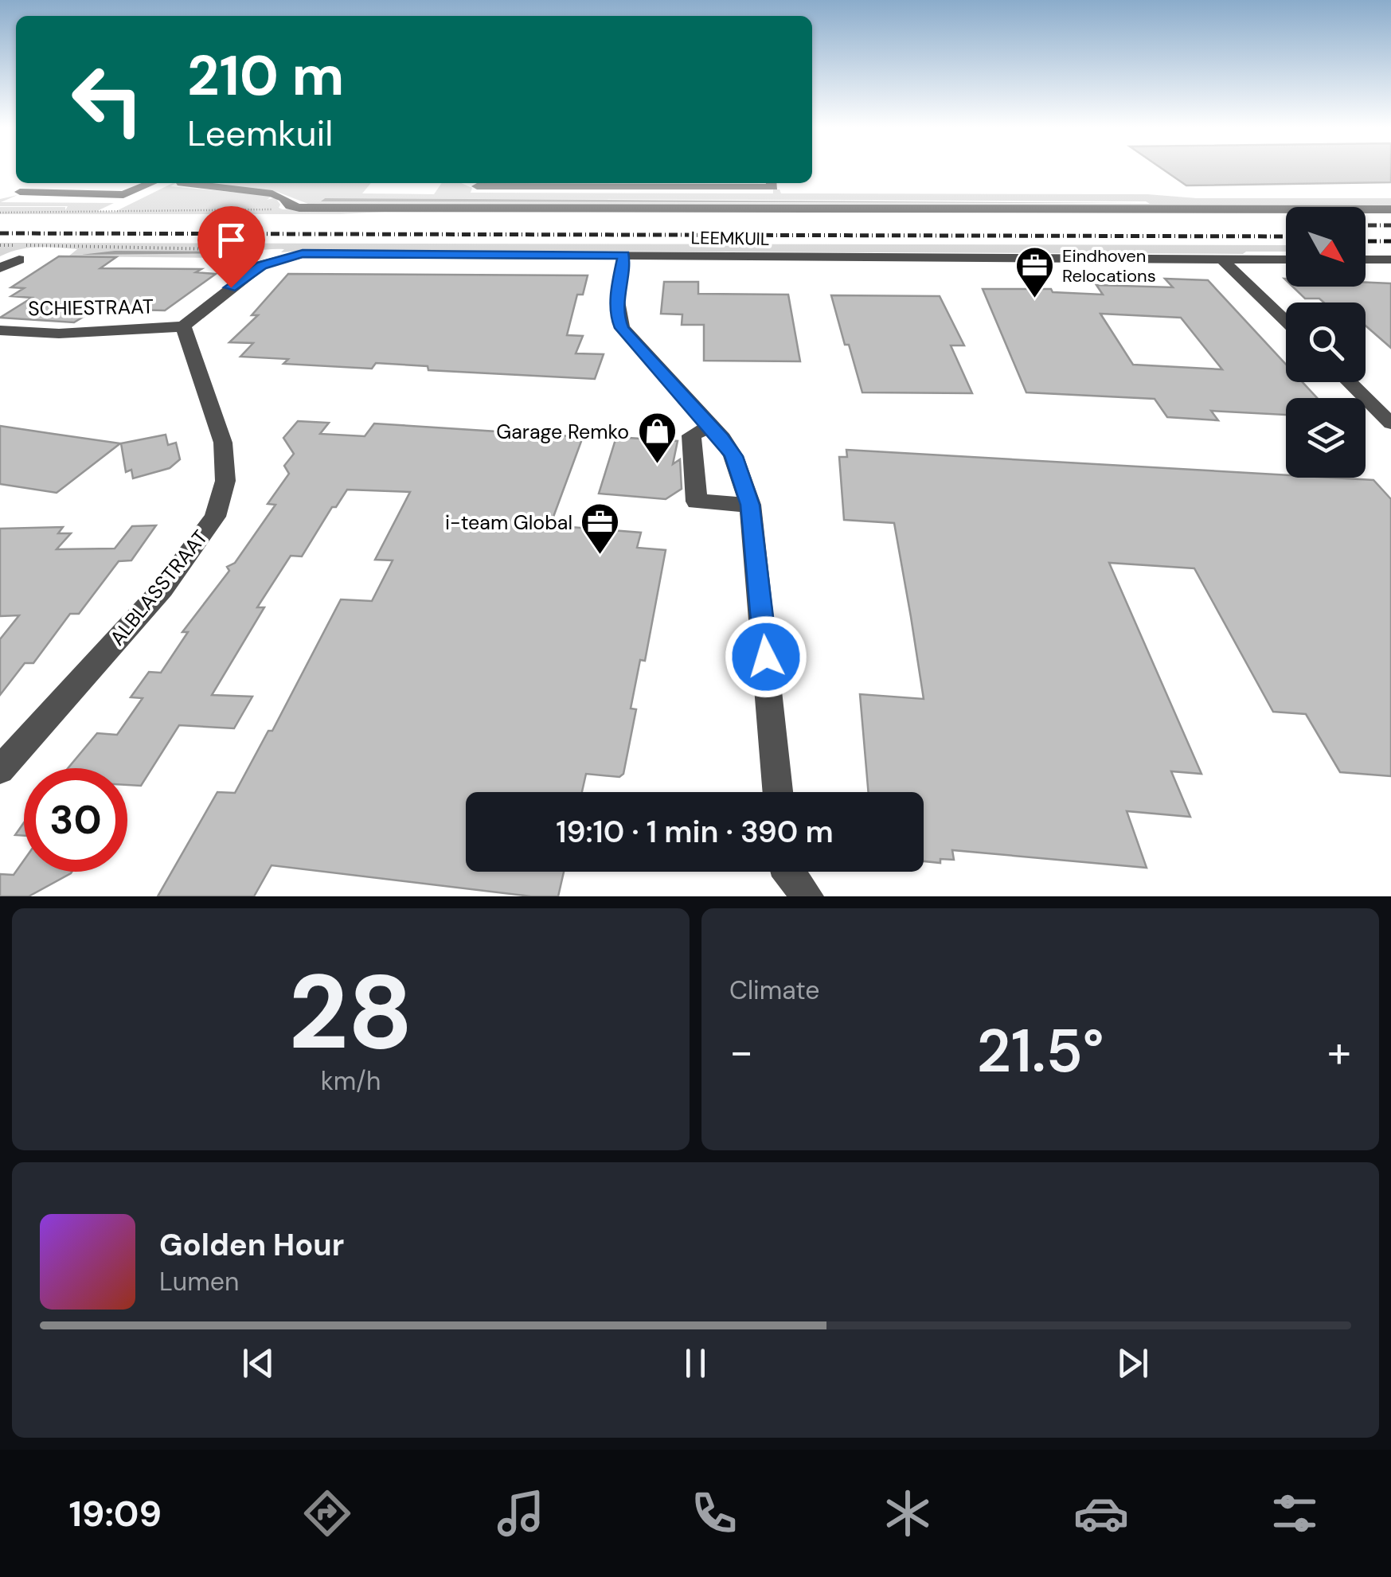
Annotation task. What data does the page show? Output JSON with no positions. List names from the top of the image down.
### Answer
{
  "streets": {
    "street": ["LEEMKUIL", "SCHIESTRAAT", "ALBLASSTRAAT"]
  },
  "crossings": [
    ["LEEMKUIL", "SCHIESTRAAT"],
    ["LEEMKUIL", "ALBLASSTRAAT"],
    ["SCHIESTRAAT", "ALBLASSTRAAT"]
  ],
  "places": {
    "office": ["Eindhoven Relocations", "i-team Global"],
    "shop": ["Garage Remko"]
  },
  "north": "bottom right",
  "page": {
    "turn": ["210 m", "Leemkuil"],
    "limit": "30",
    "trip": "19:10 · 1 min · 390 m",
    "tile": [
      ["28", "km/h"],
      "Climate"
    ],
    "heat": ["−", "21.5°", "+"],
    "song": ["Golden Hour", "Lumen"],
    "tabs": "19:09"
  }
}
